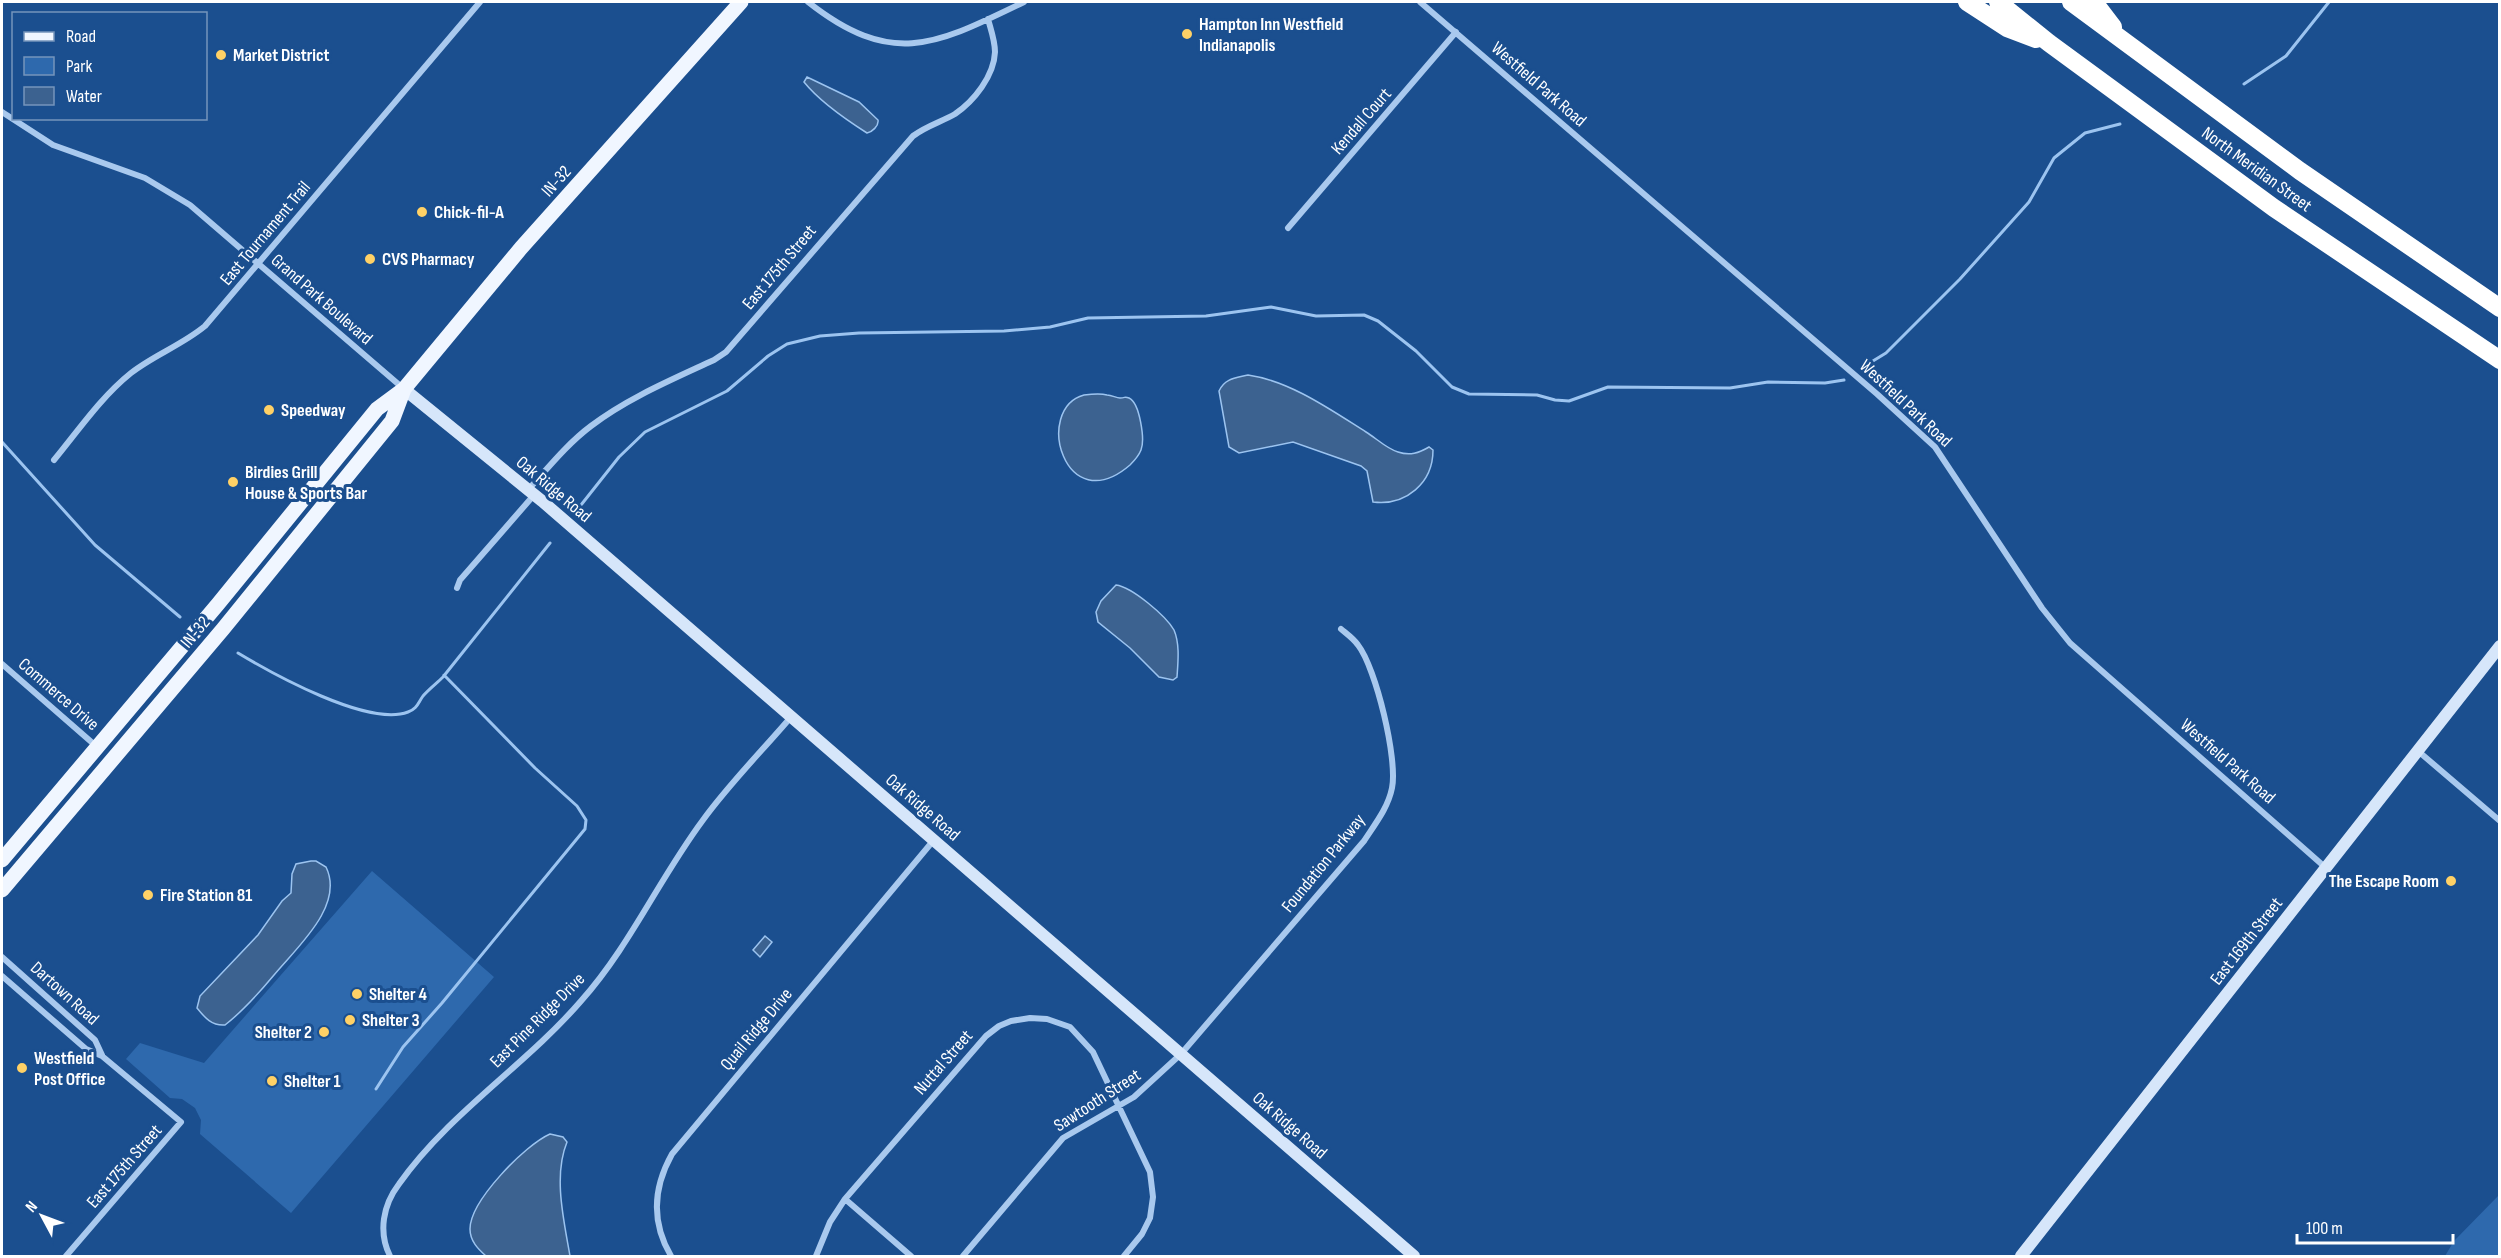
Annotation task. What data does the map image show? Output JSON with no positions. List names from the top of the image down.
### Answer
{
  "streets": {
    "highway": ["North Meridian Street"],
    "main road": ["IN-32"],
    "street": [
      "Westfield Park Road",
      "Kendall Court",
      "East Tournament Trail",
      "East 175th Street",
      "Grand Park Boulevard",
      "Oak Ridge Road",
      "Commerce Drive",
      "Foundation Parkway",
      "East 169th Street",
      "Dartown Road",
      "East Pine Ridge Drive",
      "Quail Ridge Drive",
      "Nuttal Street",
      "Sawtooth Street"
    ]
  },
  "crossings": [
    ["Westfield Park Road", "Kendall Court"],
    ["Westfield Park Road", "East 169th Street"],
    ["IN-32", "Grand Park Boulevard"],
    ["IN-32", "Oak Ridge Road"],
    ["IN-32", "Commerce Drive"],
    ["East Tournament Trail", "Grand Park Boulevard"],
    ["East 175th Street", "Oak Ridge Road"],
    ["East 175th Street", "Dartown Road"],
    ["Grand Park Boulevard", "Oak Ridge Road"],
    ["Oak Ridge Road", "Foundation Parkway"],
    ["Oak Ridge Road", "East Pine Ridge Drive"],
    ["Oak Ridge Road", "Quail Ridge Drive"],
    ["Oak Ridge Road", "Sawtooth Street"],
    ["Foundation Parkway", "Sawtooth Street"],
    ["Nuttal Street", "Sawtooth Street"]
  ],
  "places": [
    "Hampton Inn Westfield Indianapolis",
    "Market District",
    "Chick-fil-A",
    "CVS Pharmacy",
    "Speedway",
    "Birdies Grill House & Sports Bar",
    "The Escape Room",
    "Fire Station 81",
    "Shelter 4",
    "Shelter 3",
    "Shelter 2",
    "Westfield Post Office",
    "Shelter 1"
  ],
  "legend": ["Road", "Park", "Water"],
  "scale_bar": "100 m",
  "north": "top left"
}
